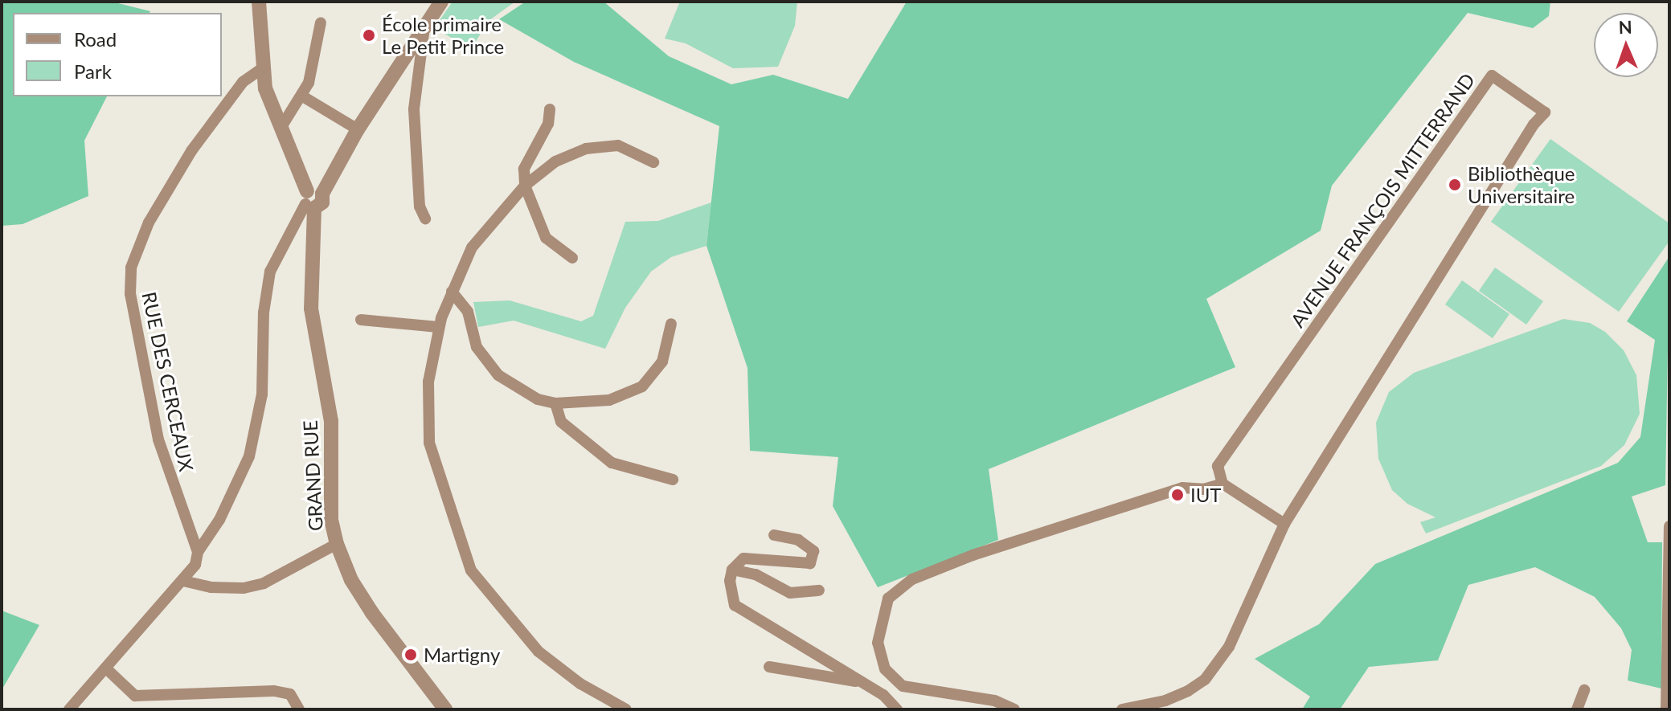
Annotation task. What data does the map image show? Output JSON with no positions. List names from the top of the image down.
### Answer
{
  "streets": {
    "street": ["AVENUE FRANÇOIS MITTERRAND", "RUE DES CERCEAUX", "GRAND RUE"]
  },
  "places": [
    "École primaire Le Petit Prince",
    "Bibliothèque Universitaire",
    "IUT",
    "Martigny"
  ],
  "legend": ["Road", "Park"],
  "north": "top"
}
